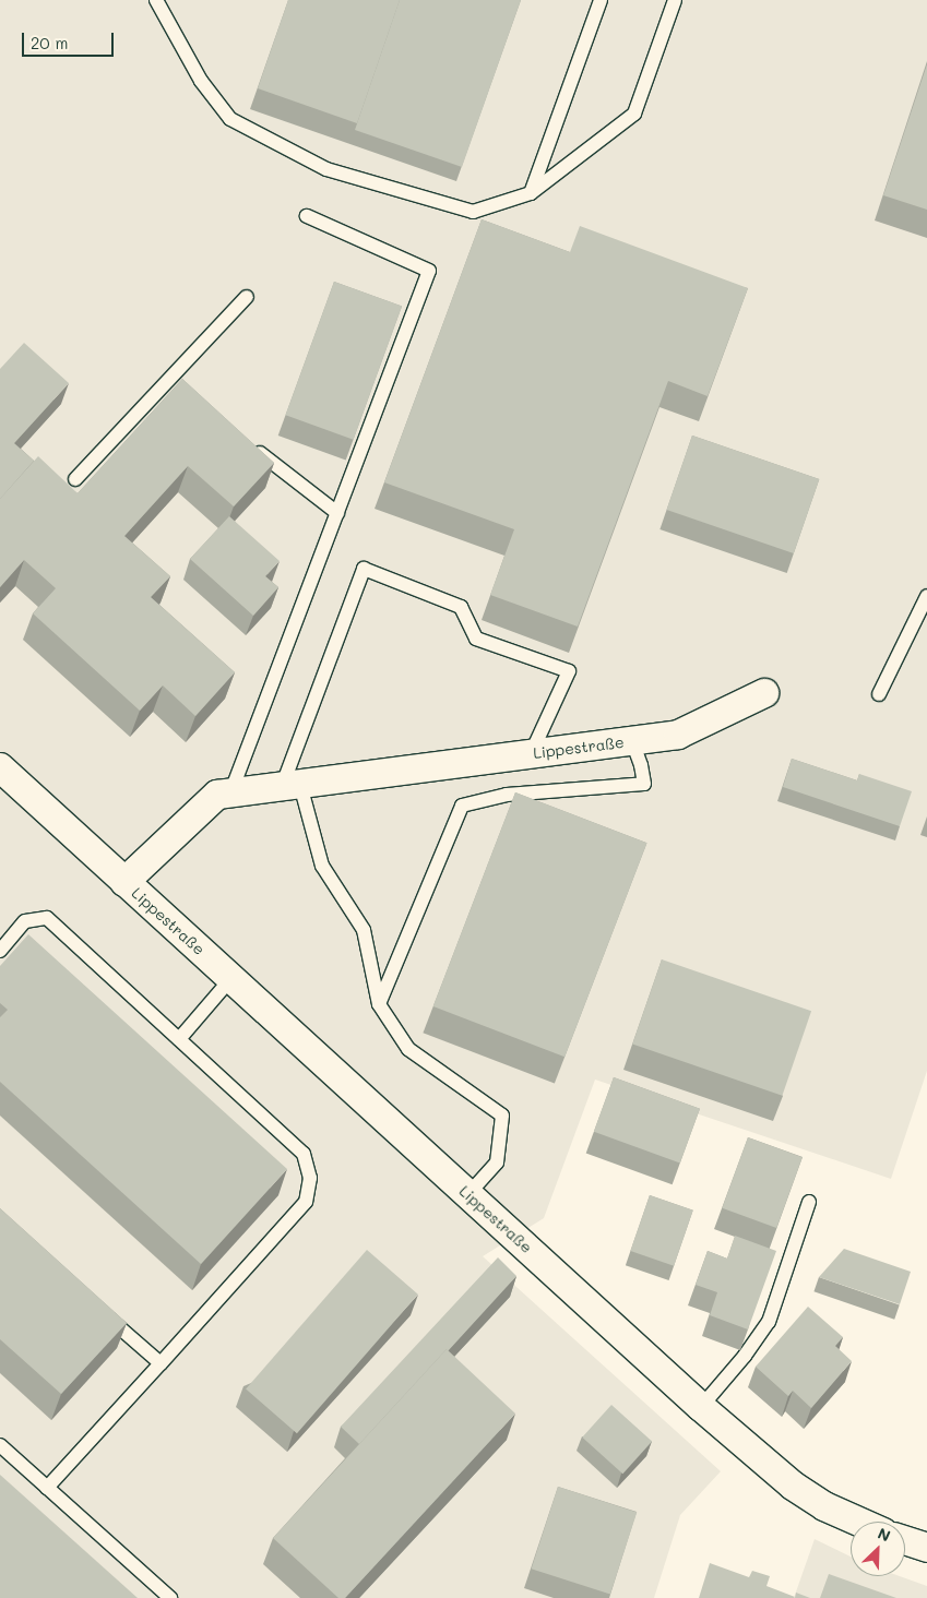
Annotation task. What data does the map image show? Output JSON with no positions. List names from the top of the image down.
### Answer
{
  "streets": {
    "street": ["Lippestraße"]
  },
  "scale_bar": "20 m",
  "north": "top right"
}
